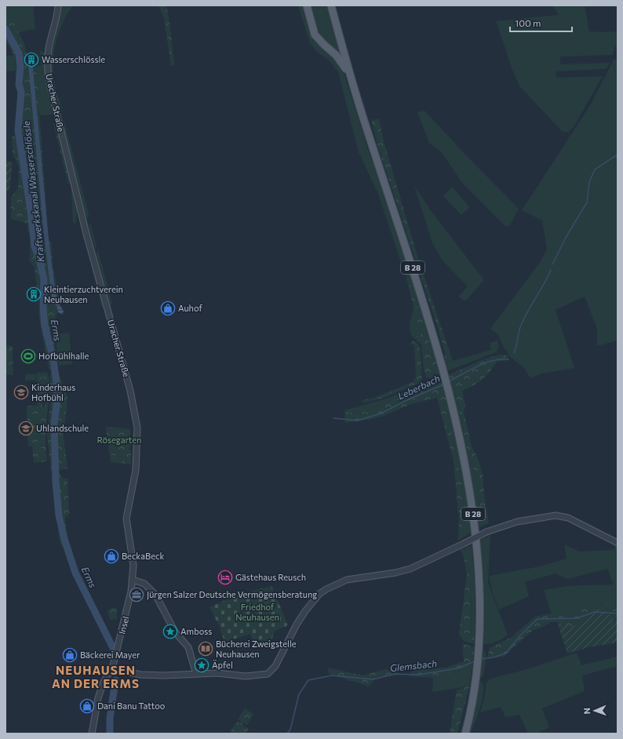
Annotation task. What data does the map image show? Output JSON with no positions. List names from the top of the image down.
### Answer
{
  "streets": {
    "main road": ["B 28"],
    "street": ["Uracher Straße", "Insel"]
  },
  "crossings": [
    ["Uracher Straße", "Insel"]
  ],
  "districts": ["NEUHAUSEN AN DER ERMS"],
  "water": [
    "Kraftwerkskanal Wasserschlössle",
    "Erms",
    "Leberbach",
    "Glemsbach"
  ],
  "parks": ["Rösegarten", "Friedhof Neuhausen"],
  "places": {
    "building": ["Wasserschlössle", "Kleintierzuchtverein Neuhausen"],
    "shop": [
      "Auhof",
      "BeckaBeck",
      "Bäckerei Mayer",
      "Dani Banu Tattoo"
    ],
    "sports": ["Hofbühlhalle"],
    "school or university": ["Kinderhaus Hofbühl", "Uhlandschule"],
    "hotel": ["Gästehaus Reusch"],
    "office": ["Jürgen Salzer Deutsche Vermögensberatung"],
    "place": ["Amboss", "Äpfel"],
    "library": ["Bücherei Zweigstelle Neuhausen"]
  },
  "scale_bar": "100 m",
  "north": "left"
}
